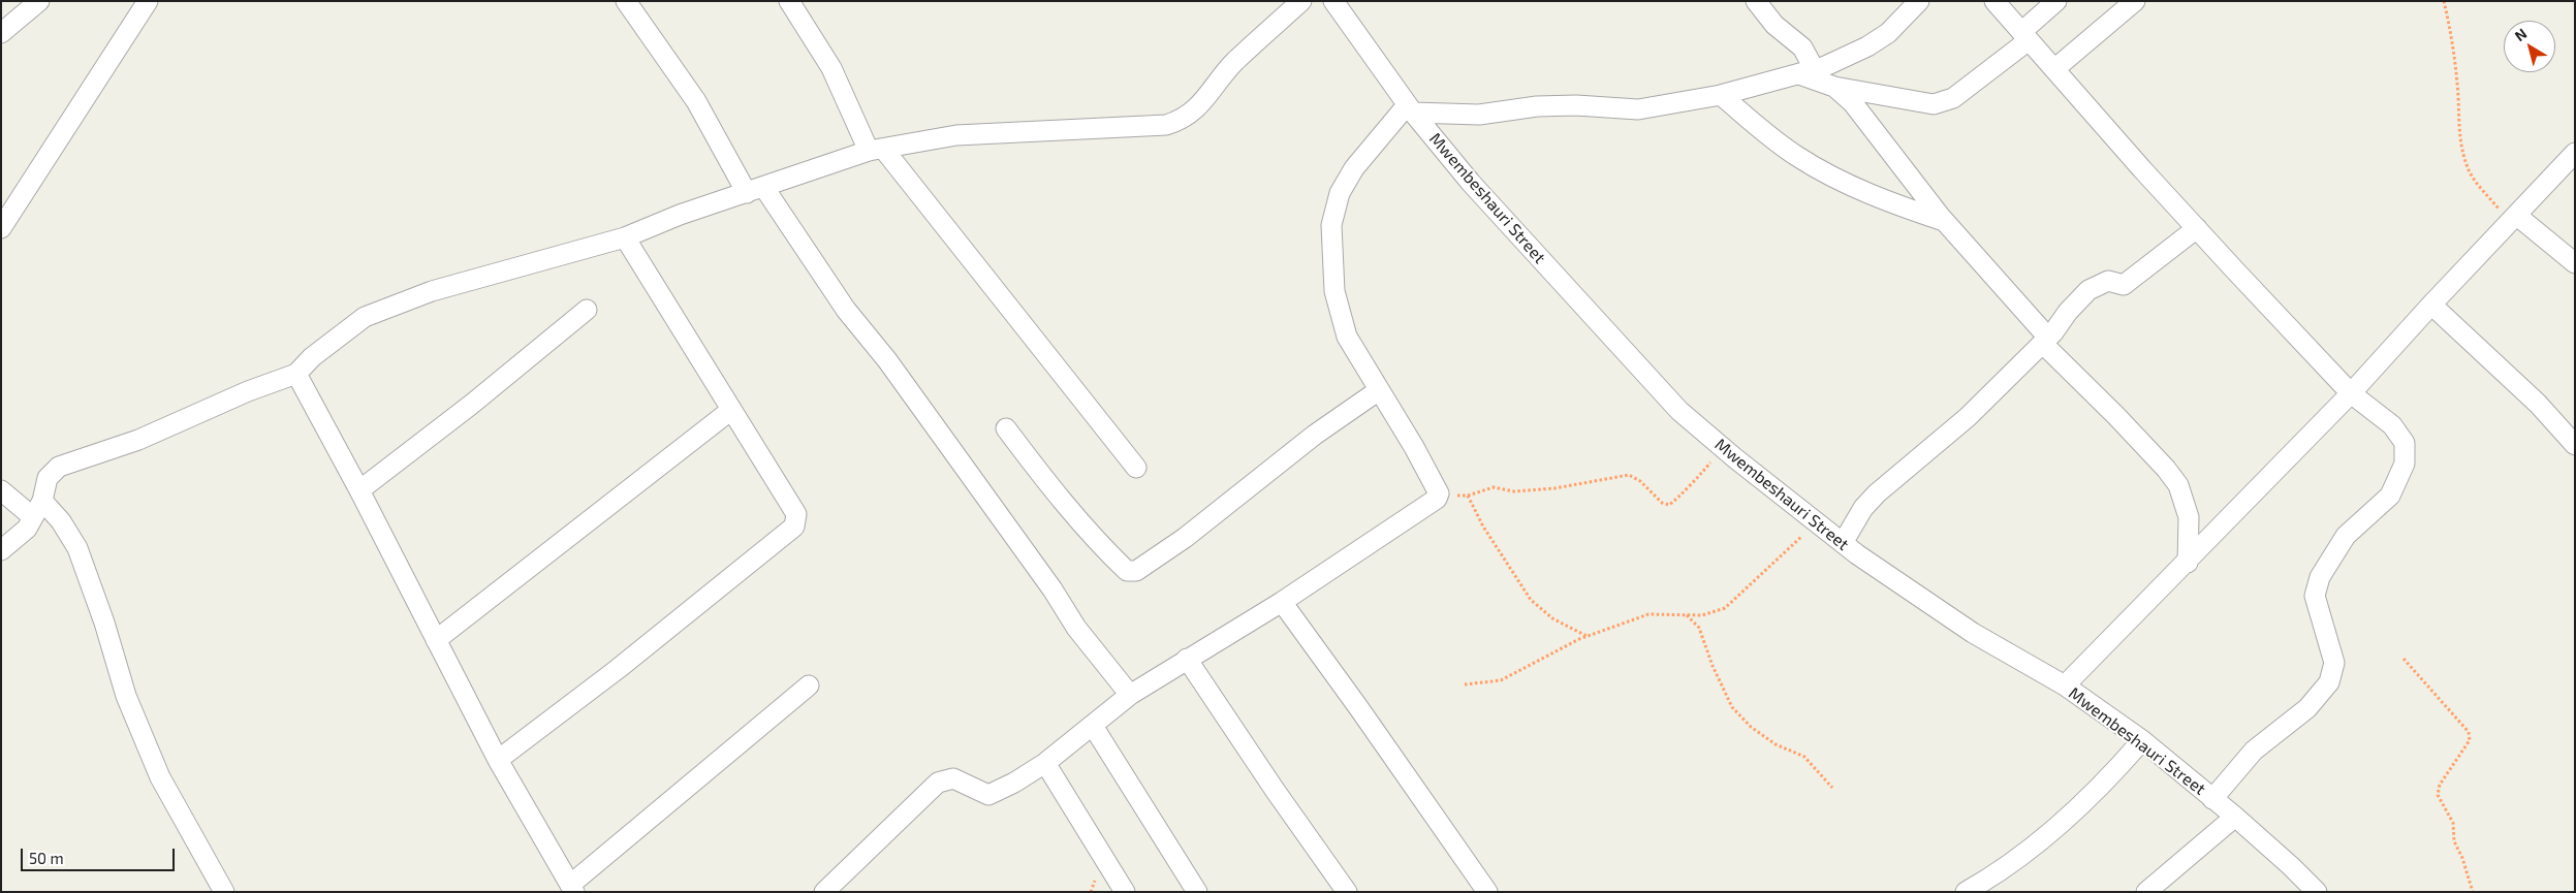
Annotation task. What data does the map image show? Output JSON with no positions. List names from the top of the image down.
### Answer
{
  "streets": {
    "street": ["Mwembeshauri Street"]
  },
  "scale_bar": "50 m",
  "north": "top left"
}
